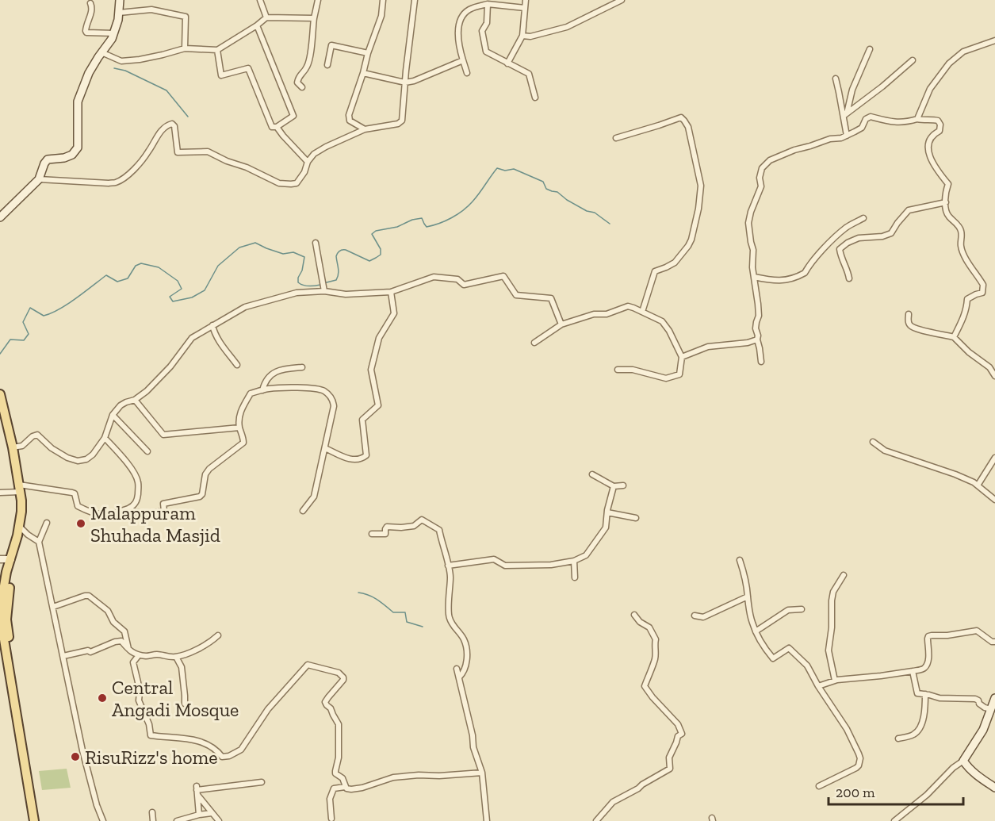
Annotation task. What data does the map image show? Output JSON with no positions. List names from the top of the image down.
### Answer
{
  "places": ["Malappuram Shuhada Masjid", "Central Angadi Mosque", "RisuRizz's home"],
  "scale_bar": "200 m"
}
